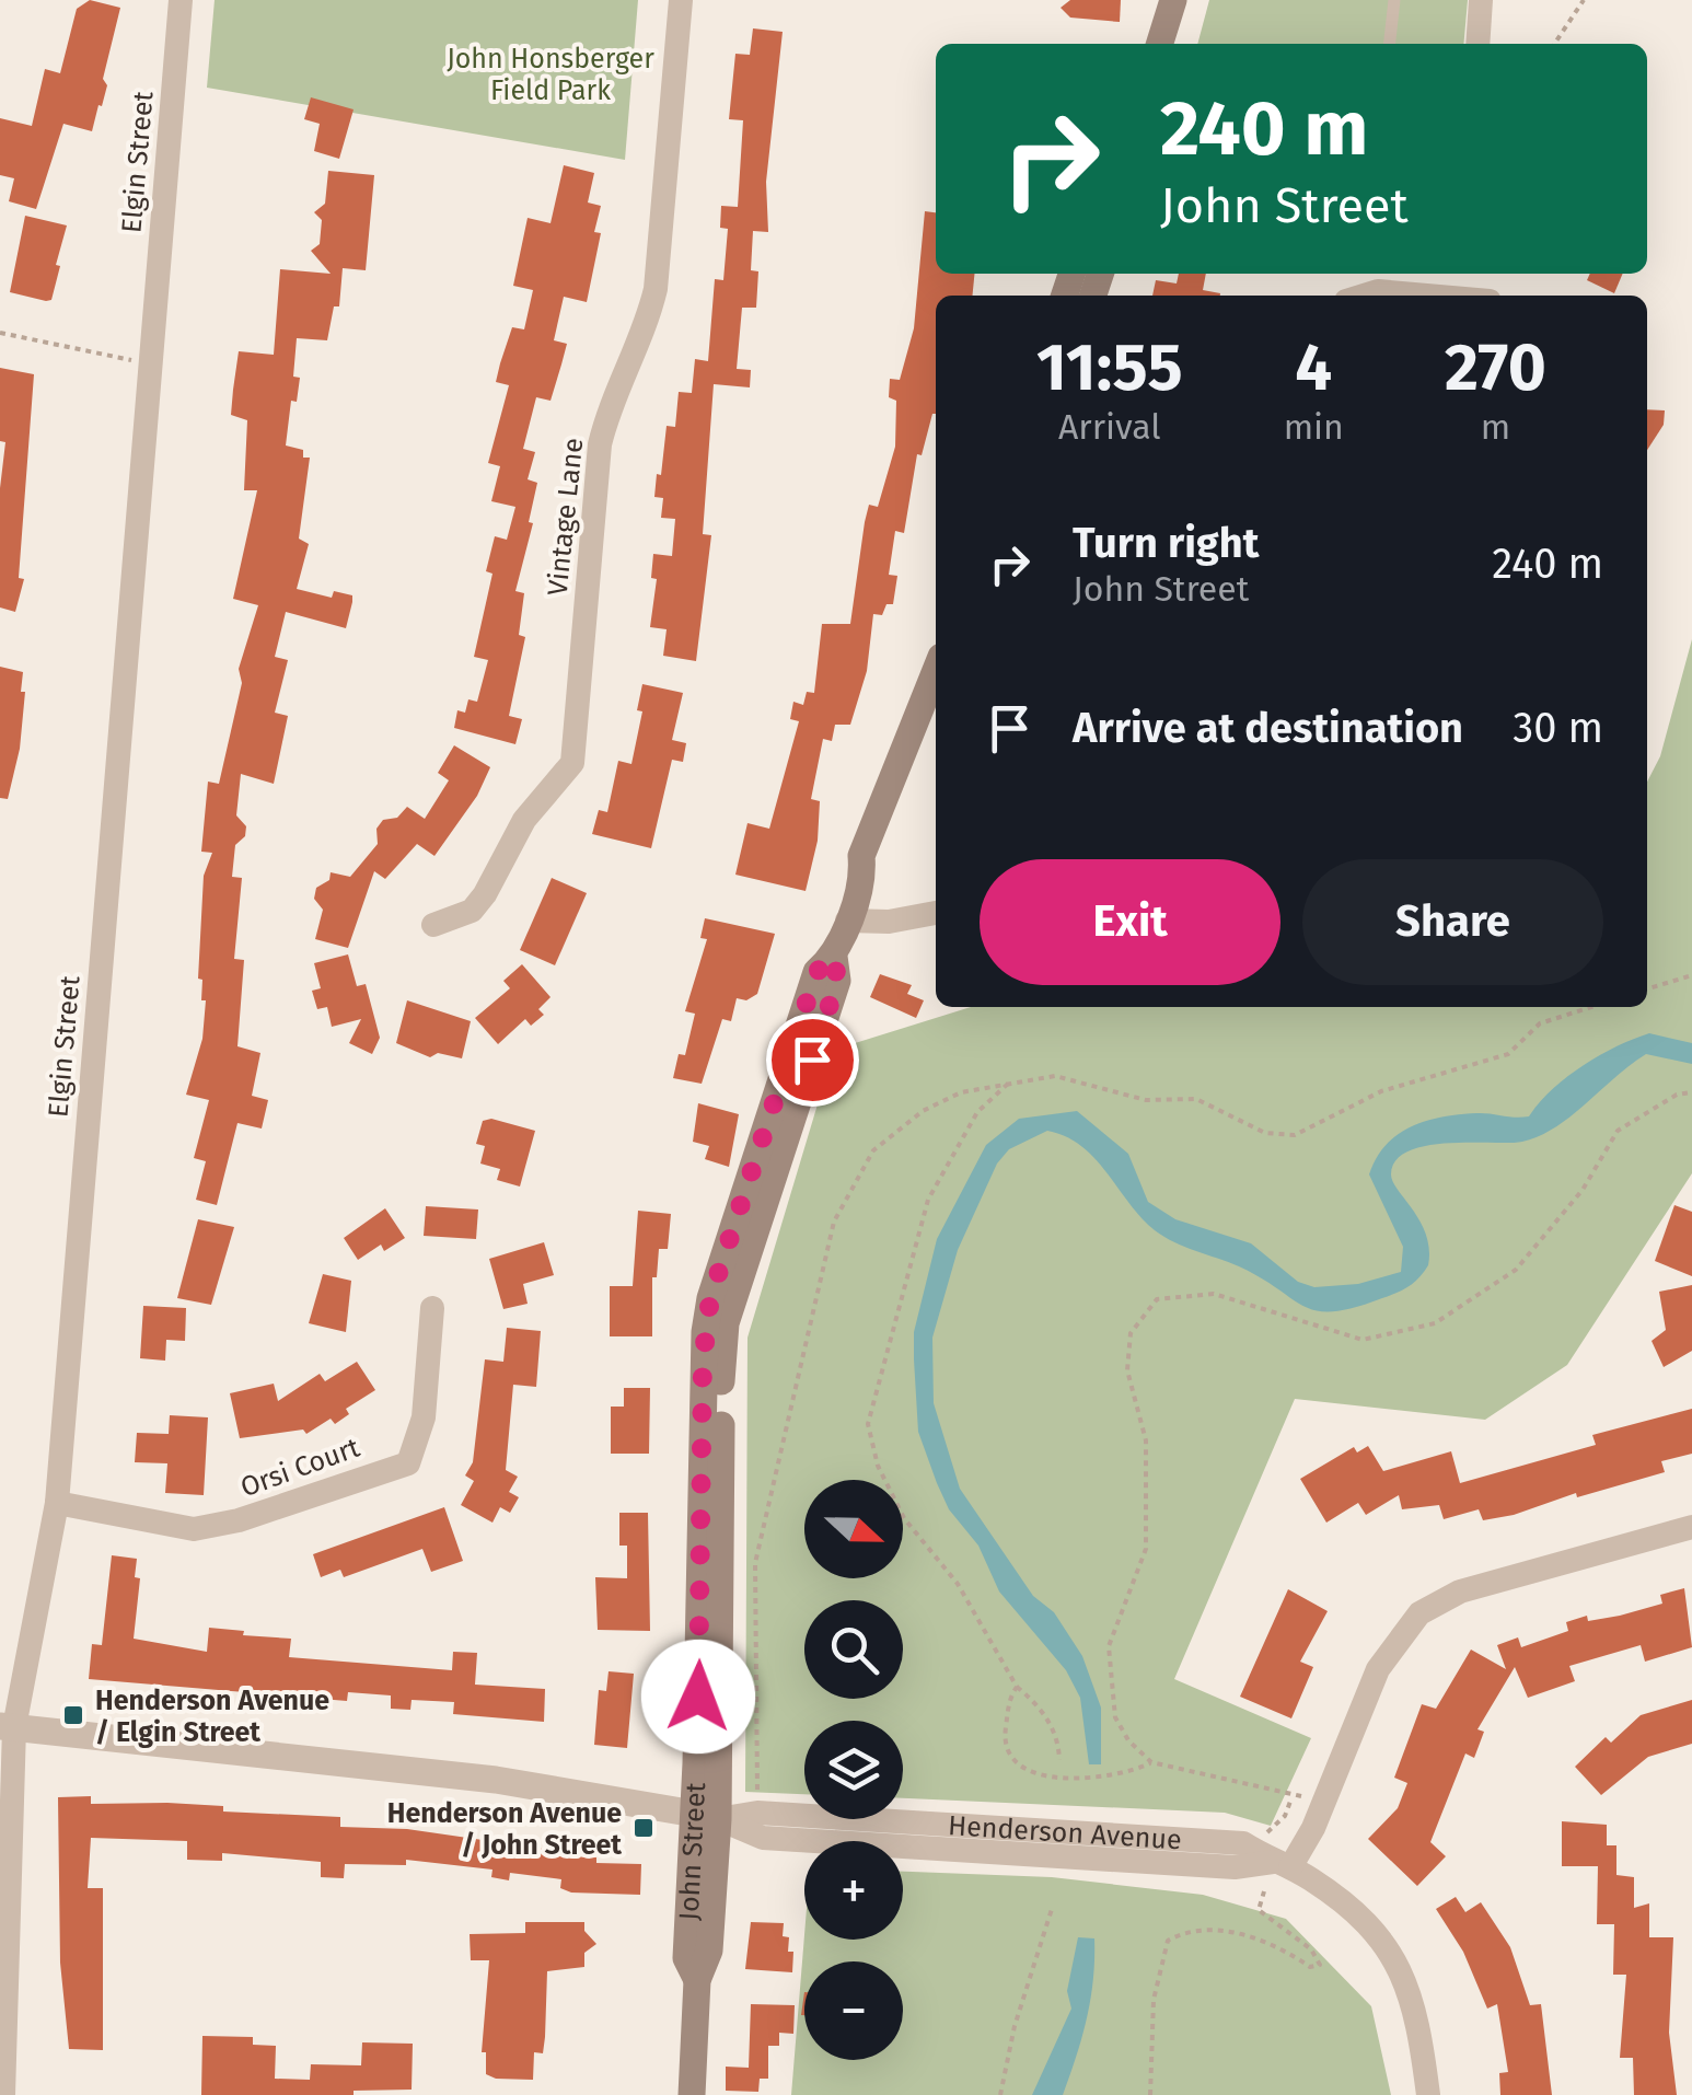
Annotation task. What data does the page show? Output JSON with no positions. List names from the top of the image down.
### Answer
{
  "streets": {
    "main road": ["John Street"],
    "street": [
      "Elgin Street",
      "Vintage Lane",
      "Orsi Court",
      "Henderson Avenue"
    ]
  },
  "crossings": [
    ["Elgin Street", "Orsi Court"],
    ["Elgin Street", "Henderson Avenue"],
    ["Henderson Avenue", "John Street"]
  ],
  "parks": ["John Honsberger Field Park"],
  "places": {
    "transit": ["Henderson Avenue / Elgin Street", "Henderson Avenue / John Street"]
  },
  "north": "right",
  "page": {
    "turn": ["240 m", "John Street"],
    "eta": [
      "11:55",
      "Arrival",
      "4",
      "min",
      "270",
      "m"
    ],
    "list": [
      {
        "name": "Turn right",
        "note": "John Street",
        "value": "240 m"
      },
      {
        "name": "Arrive at destination",
        "value": "30 m"
      }
    ],
    "buttons": ["Exit", "Share"],
    "map_buttons": ["+", "−"]
  }
}
